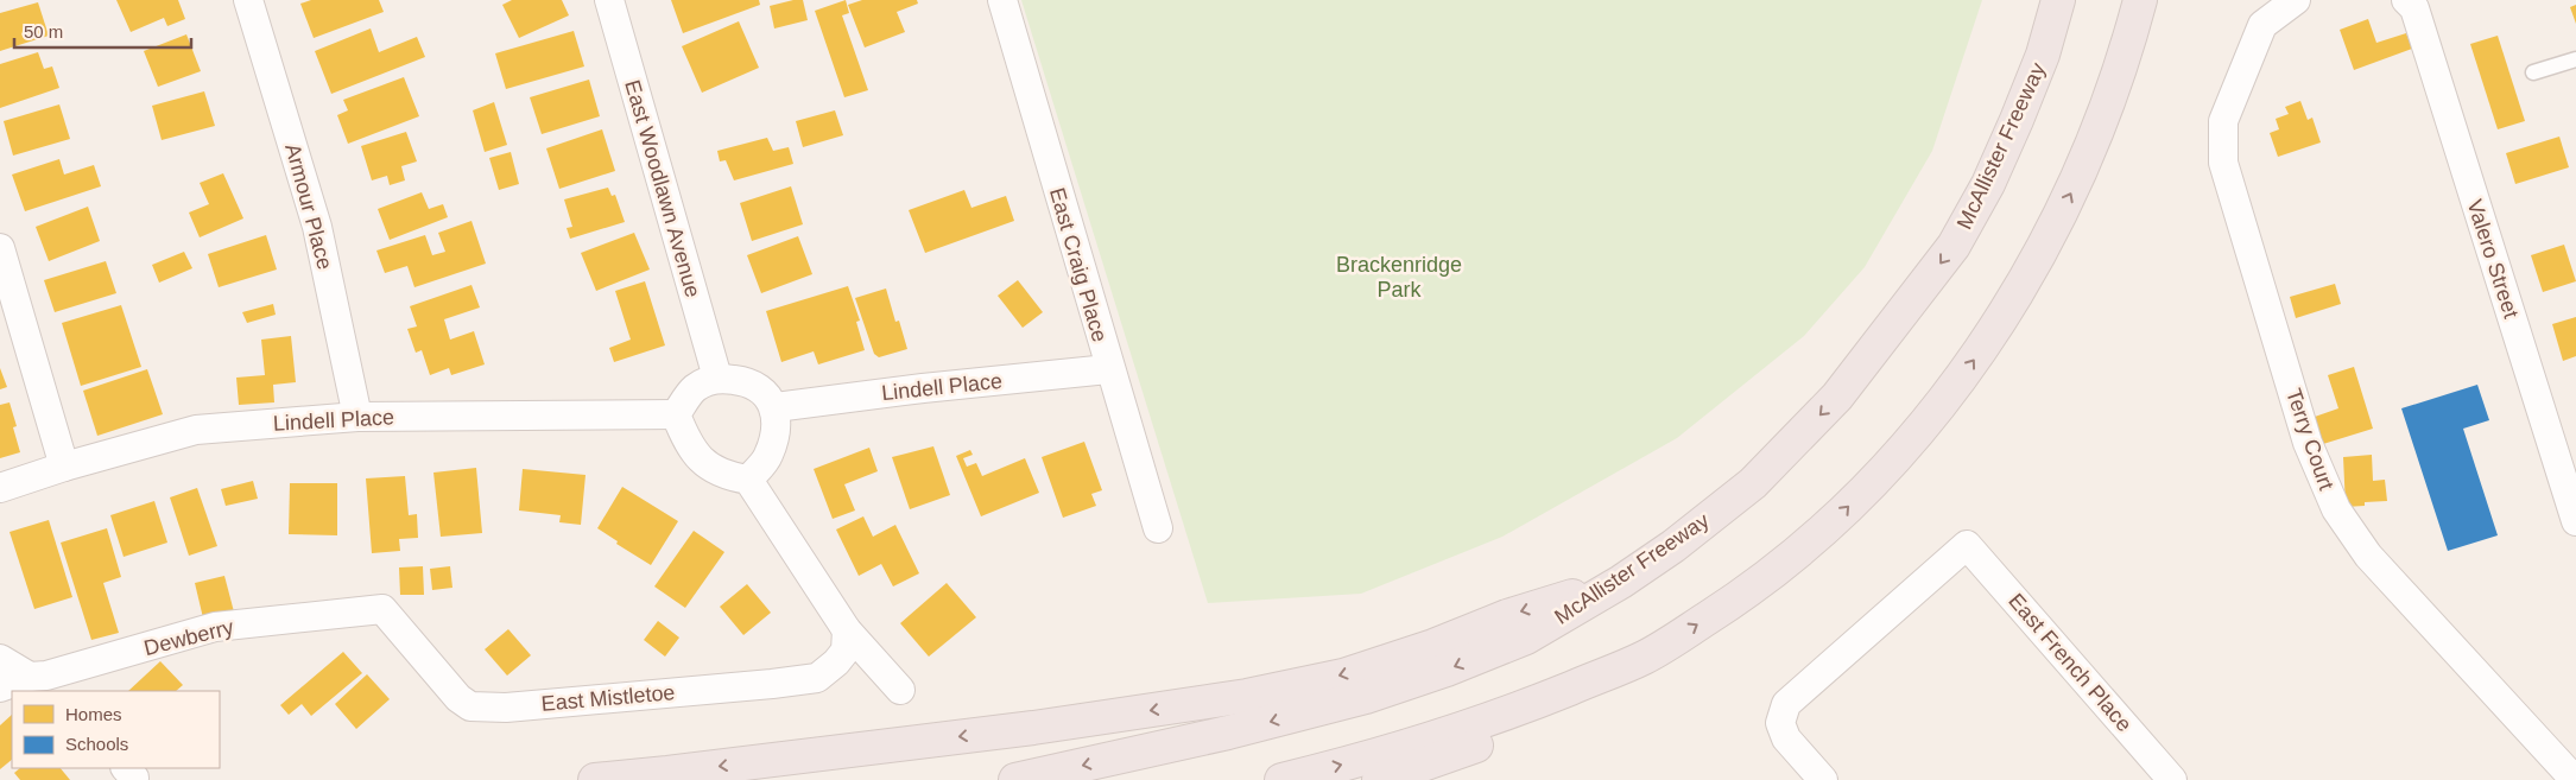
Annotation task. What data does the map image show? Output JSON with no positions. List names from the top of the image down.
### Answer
{
  "streets": {
    "highway": ["McAllister Freeway"],
    "street": [
      "East Woodlawn Avenue",
      "Armour Place",
      "Valero Street",
      "East Craig Place",
      "Lindell Place",
      "Terry Court",
      "Dewberry",
      "East French Place",
      "East Mistletoe"
    ]
  },
  "crossings": [
    ["East Woodlawn Avenue", "Lindell Place"],
    ["Armour Place", "Lindell Place"],
    ["East Craig Place", "Lindell Place"],
    ["Dewberry", "East Mistletoe"]
  ],
  "parks": ["Brackenridge Park"],
  "legend": ["Homes", "Schools"],
  "scale_bar": "50 m"
}
